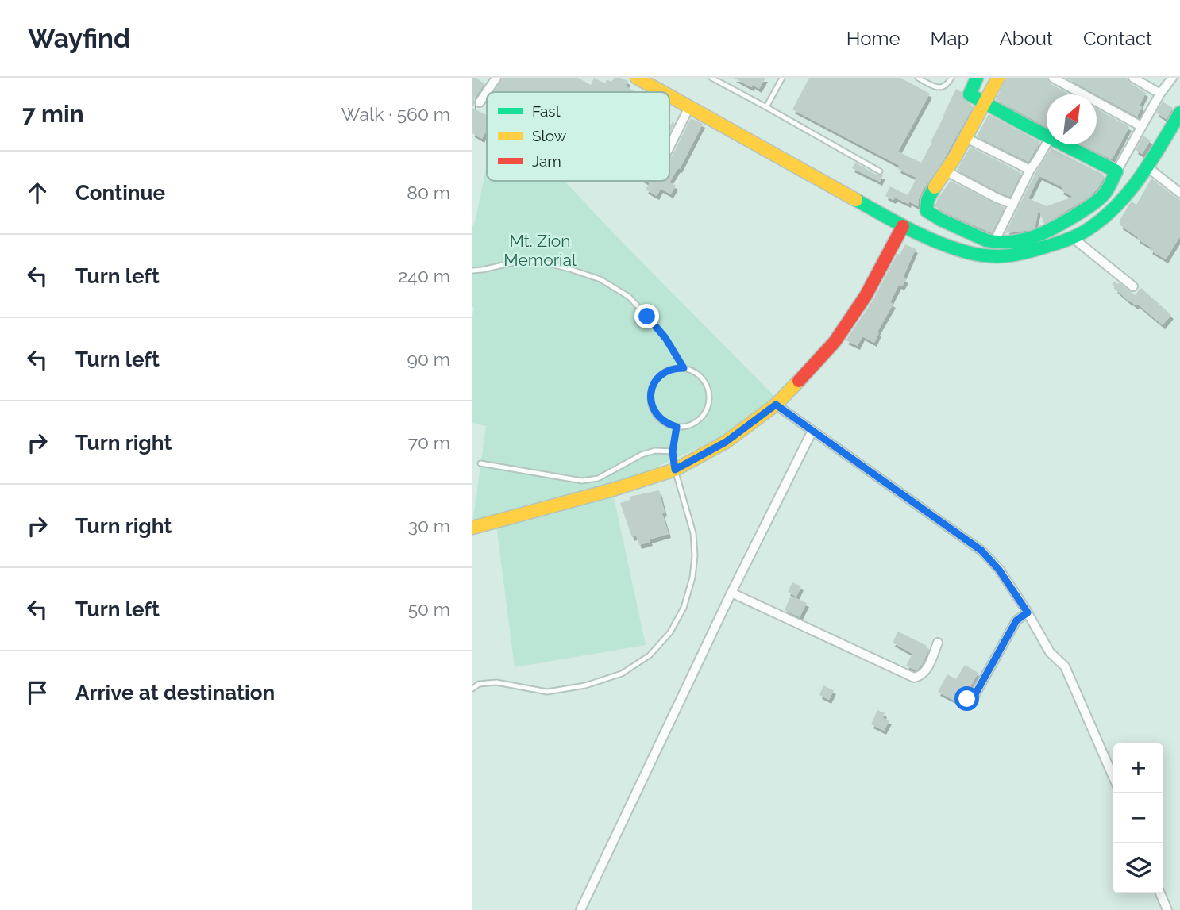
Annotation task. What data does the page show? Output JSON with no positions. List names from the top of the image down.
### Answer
{
  "parks": ["Mt. Zion Memorial"],
  "legend": ["Fast", "Slow", "Jam"],
  "north": "top right",
  "page": {
    "header": "Wayfind",
    "nav": [
      "Home",
      "Map",
      "About",
      "Contact"
    ],
    "heading": ["7 min", "Walk · 560 m"],
    "list": [
      ["Continue", "80 m"],
      ["Turn left", "240 m"],
      ["Turn left", "90 m"],
      ["Turn right", "70 m"],
      ["Turn right", "30 m"],
      ["Turn left", "50 m"],
      "Arrive at destination"
    ],
    "map_buttons": ["+", "−"]
  }
}
